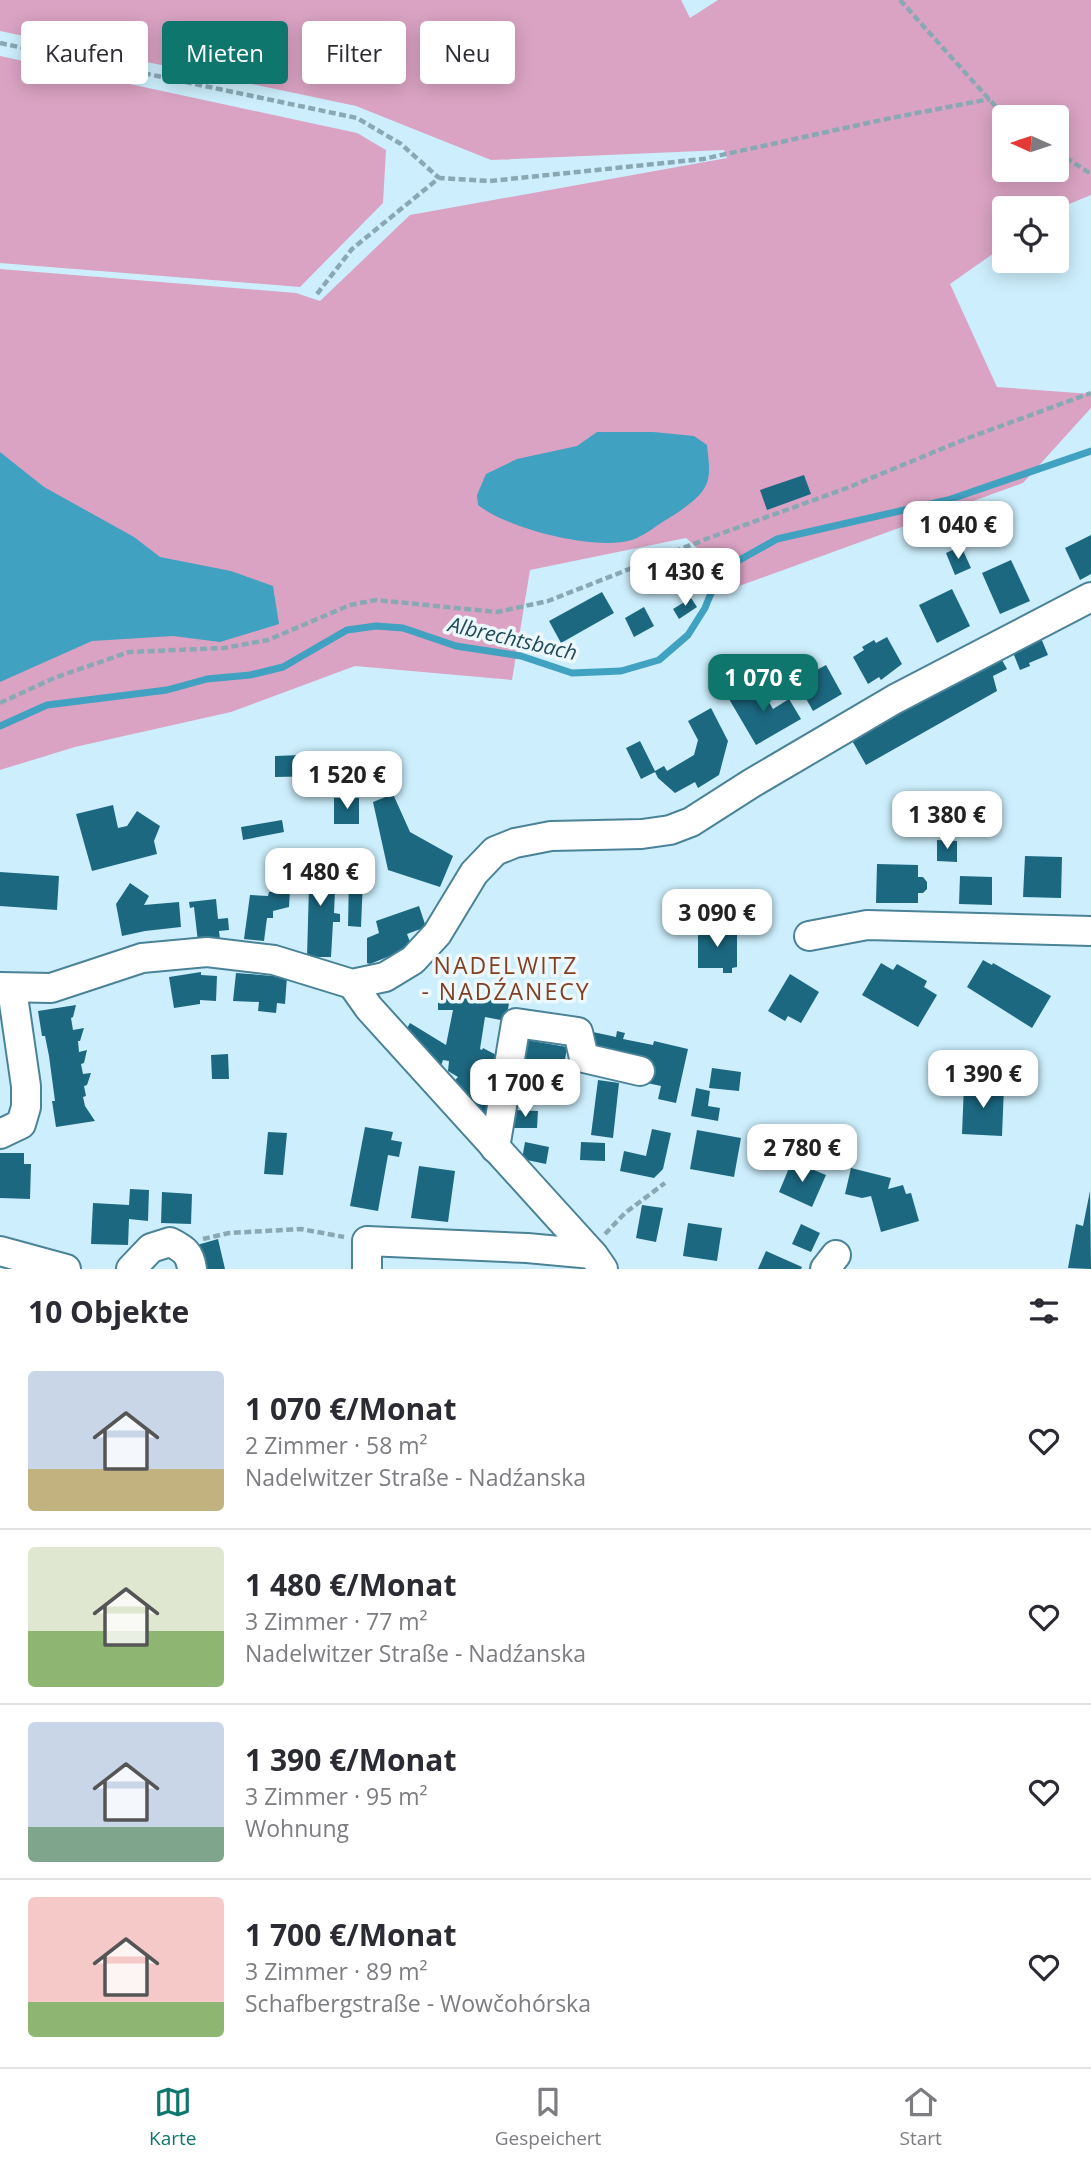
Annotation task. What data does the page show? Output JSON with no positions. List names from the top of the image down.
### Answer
{
  "districts": ["NADELWITZ - NADŹANECY"],
  "water": ["Albrechtsbach"],
  "north": "left",
  "page": {
    "chip": [
      "Kaufen",
      "Mieten",
      "Filter",
      "Neu"
    ],
    "price": [
      "1 040 €",
      "1 430 €",
      "1 070 €",
      "1 520 €",
      "1 380 €",
      "1 480 €",
      "3 090 €",
      "1 390 €",
      "1 700 €",
      "2 780 €"
    ],
    "heading": "10 Objekte",
    "list": [
      {
        "name": "1 070 €/Monat",
        "note": "2 Zimmer · 58 m² · Nadelwitzer Straße - Nadźanska"
      },
      {
        "name": "1 480 €/Monat",
        "note": "3 Zimmer · 77 m² · Nadelwitzer Straße - Nadźanska"
      },
      {
        "name": "1 390 €/Monat",
        "note": "3 Zimmer · 95 m² · Wohnung"
      },
      {
        "name": "1 700 €/Monat",
        "note": "3 Zimmer · 89 m² · Schafbergstraße - Wowčohórska"
      }
    ],
    "tabs": ["Karte", "Gespeichert", "Start"]
  }
}
